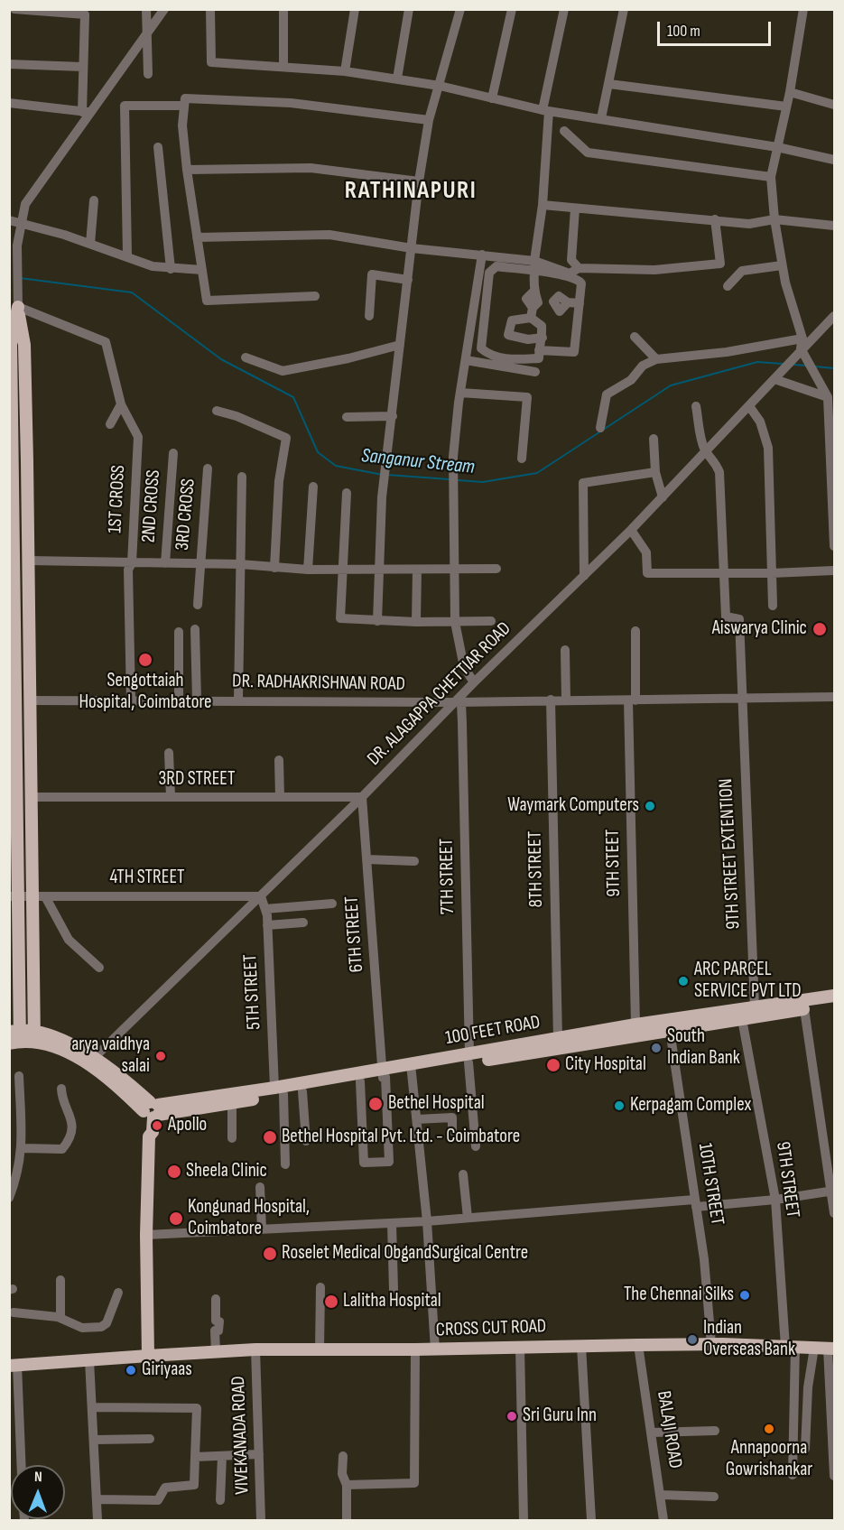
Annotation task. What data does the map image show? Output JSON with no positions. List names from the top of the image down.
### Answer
{
  "streets": {
    "main road": ["100 FEET ROAD", "CROSS CUT ROAD"],
    "street": [
      "1ST CROSS",
      "2ND CROSS",
      "3RD CROSS",
      "DR. RADHAKRISHNAN ROAD",
      "DR. ALAGAPPA CHETTIAR ROAD",
      "3RD STREET",
      "9TH STREET EXTENTION",
      "9TH STEET",
      "8TH STREET",
      "7TH STREET",
      "4TH STREET",
      "6TH STREET",
      "5TH STREET",
      "9TH STREET",
      "10TH STREET",
      "BALAJI ROAD",
      "VIVEKANADA ROAD"
    ]
  },
  "crossings": [
    ["1ST CROSS", "DR. RADHAKRISHNAN ROAD"],
    ["DR. RADHAKRISHNAN ROAD", "DR. ALAGAPPA CHETTIAR ROAD"],
    ["DR. RADHAKRISHNAN ROAD", "9TH STREET EXTENTION"],
    ["DR. RADHAKRISHNAN ROAD", "9TH STEET"],
    ["DR. RADHAKRISHNAN ROAD", "8TH STREET"],
    ["DR. RADHAKRISHNAN ROAD", "7TH STREET"],
    ["DR. ALAGAPPA CHETTIAR ROAD", "3RD STREET"],
    ["DR. ALAGAPPA CHETTIAR ROAD", "7TH STREET"],
    ["DR. ALAGAPPA CHETTIAR ROAD", "4TH STREET"],
    ["DR. ALAGAPPA CHETTIAR ROAD", "6TH STREET"],
    ["DR. ALAGAPPA CHETTIAR ROAD", "5TH STREET"],
    ["3RD STREET", "6TH STREET"],
    ["9TH STREET EXTENTION", "100 FEET ROAD"],
    ["9TH STEET", "100 FEET ROAD"],
    ["8TH STREET", "100 FEET ROAD"],
    ["7TH STREET", "100 FEET ROAD"],
    ["4TH STREET", "5TH STREET"],
    ["6TH STREET", "100 FEET ROAD"],
    ["5TH STREET", "100 FEET ROAD"],
    ["100 FEET ROAD", "9TH STREET"],
    ["100 FEET ROAD", "10TH STREET"],
    ["9TH STREET", "CROSS CUT ROAD"],
    ["10TH STREET", "CROSS CUT ROAD"],
    ["CROSS CUT ROAD", "BALAJI ROAD"],
    ["CROSS CUT ROAD", "VIVEKANADA ROAD"]
  ],
  "districts": ["RATHINAPURI"],
  "water": ["Sanganur Stream"],
  "places": [
    "Aiswarya Clinic",
    "Sengottaiah Hospital, Coimbatore",
    "Waymark Computers",
    "ARC PARCEL SERVICE PVT LTD",
    "South Indian Bank",
    "arya vaidhya salai",
    "City Hospital",
    "Bethel Hospital",
    "Kerpagam Complex",
    "Apollo",
    "Bethel Hospital Pvt. Ltd. - Coimbatore",
    "Sheela Clinic",
    "Kongunad Hospital, Coimbatore",
    "Roselet Medical ObgandSurgical Centre",
    "The Chennai Silks",
    "Lalitha Hospital",
    "Indian Overseas Bank",
    "Giriyaas",
    "Sri Guru Inn",
    "Annapoorna Gowrishankar"
  ],
  "scale_bar": "100 m",
  "north": "top"
}
